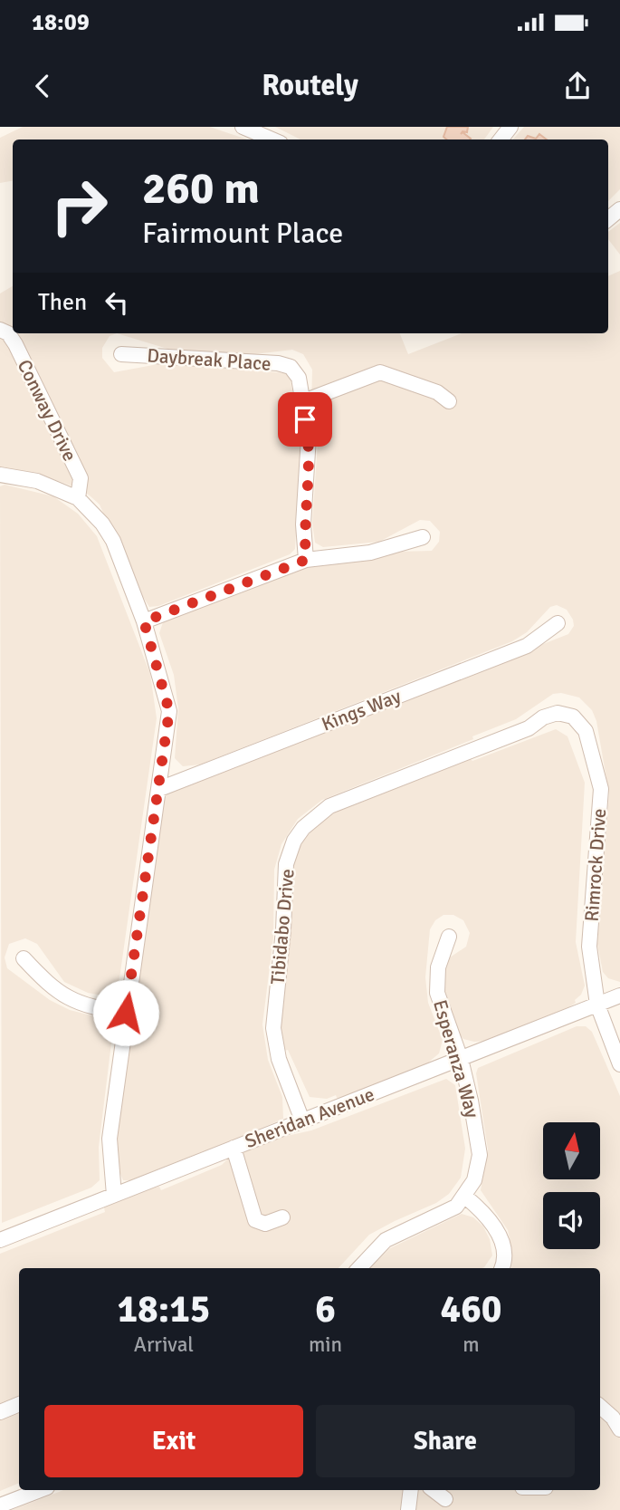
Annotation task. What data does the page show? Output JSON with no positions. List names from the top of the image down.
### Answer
{
  "streets": {
    "street": [
      "Daybreak Place",
      "Conway Drive",
      "Kings Way",
      "Rimrock Drive",
      "Tibidabo Drive",
      "Esperanza Way",
      "Sheridan Avenue"
    ]
  },
  "crossings": [
    ["Rimrock Drive", "Tibidabo Drive"],
    ["Rimrock Drive", "Sheridan Avenue"],
    ["Tibidabo Drive", "Sheridan Avenue"],
    ["Esperanza Way", "Sheridan Avenue"]
  ],
  "north": "top",
  "page": {
    "status": "18:09",
    "header": "Routely",
    "turn": ["260 m", "Fairmount Place"],
    "then": "Then",
    "eta": [
      "18:15",
      "Arrival",
      "6",
      "min",
      "460",
      "m"
    ],
    "buttons": ["Exit", "Share"]
  }
}
